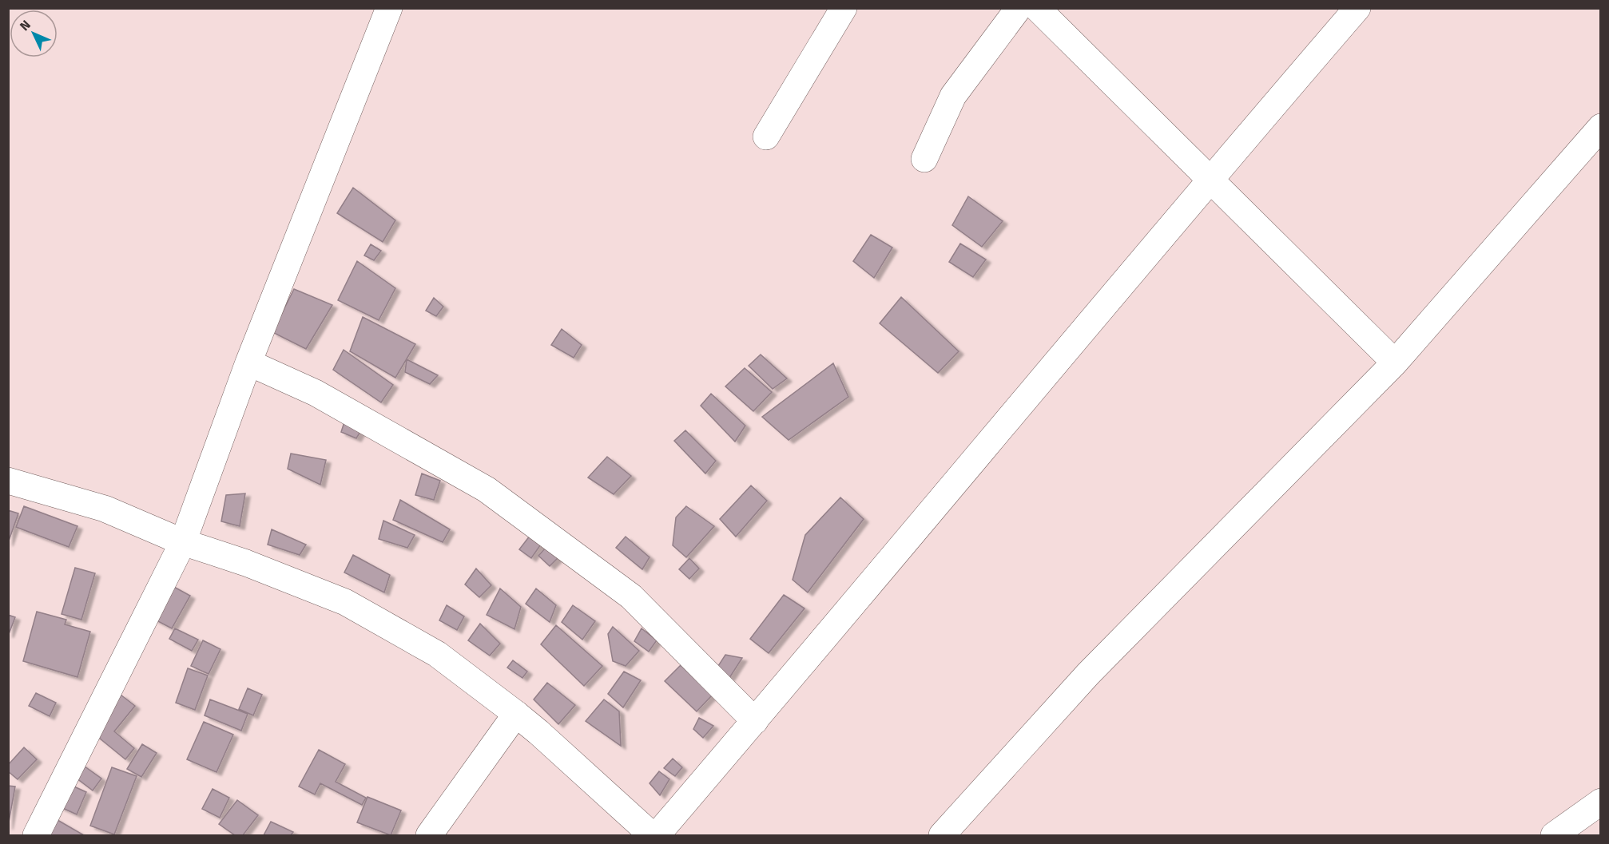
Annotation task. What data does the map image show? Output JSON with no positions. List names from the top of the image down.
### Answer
{
  "north": "top left"
}
